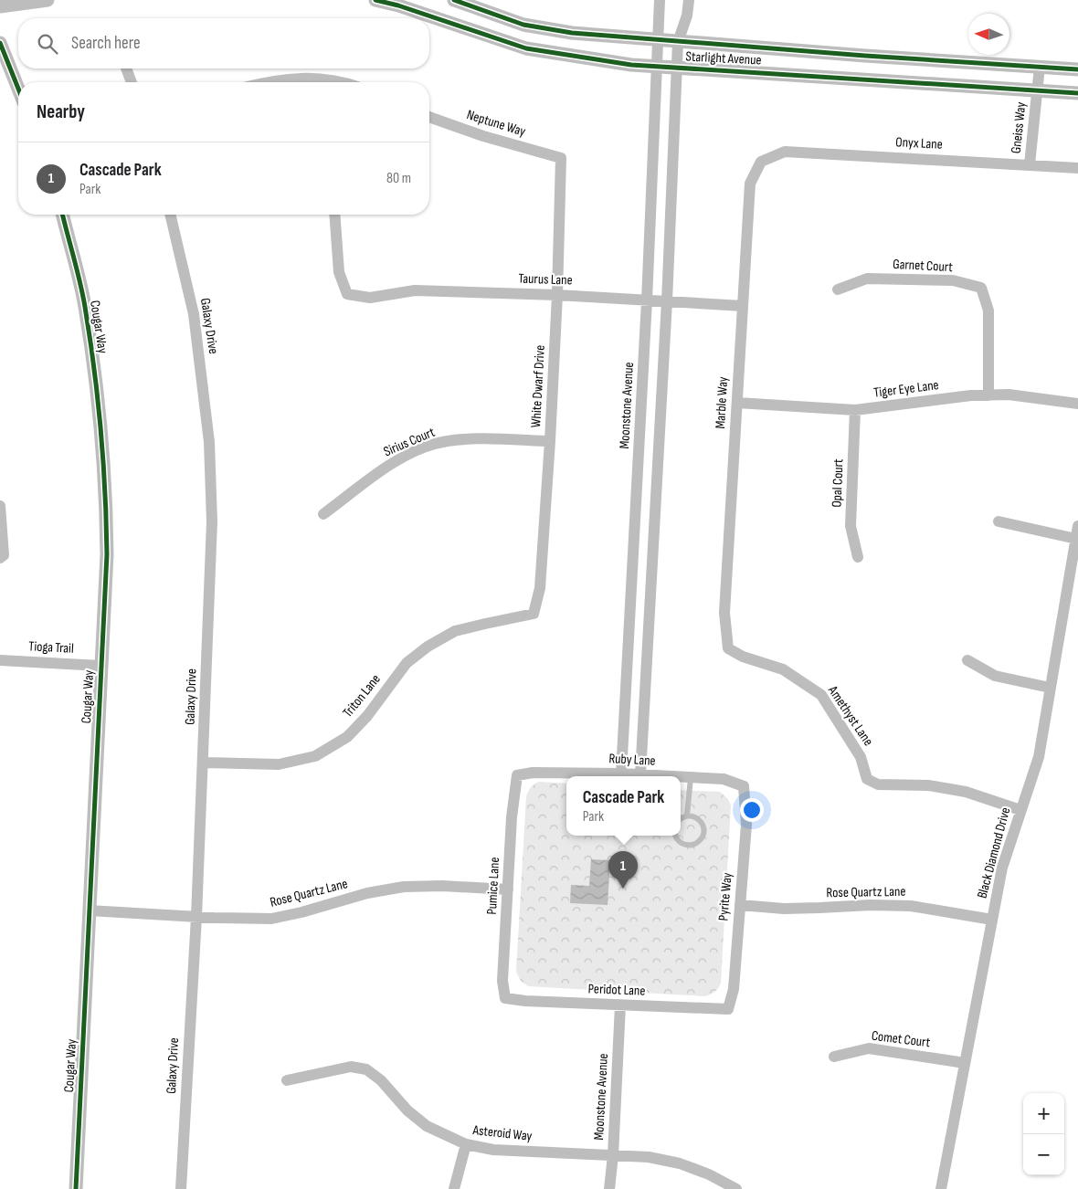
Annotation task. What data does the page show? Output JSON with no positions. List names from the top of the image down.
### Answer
{
  "streets": {
    "street": [
      "Starlight Avenue",
      "Neptune Way",
      "Gneiss Way",
      "Onyx Lane",
      "Garnet Court",
      "Taurus Lane",
      "Galaxy Drive",
      "Cougar Way",
      "White Dwarf Drive",
      "Tiger Eye Lane",
      "Marble Way",
      "Moonstone Avenue",
      "Sirius Court",
      "Opal Court",
      "Tioga Trail",
      "Triton Lane",
      "Amethyst Lane",
      "Ruby Lane",
      "Black Diamond Drive",
      "Pumice Lane",
      "Rose Quartz Lane",
      "Pyrite Way",
      "Peridot Lane",
      "Comet Court",
      "Asteroid Way"
    ]
  },
  "crossings": [
    ["Starlight Avenue", "Gneiss Way"],
    ["Starlight Avenue", "Moonstone Avenue"],
    ["Neptune Way", "White Dwarf Drive"],
    ["Gneiss Way", "Onyx Lane"],
    ["Onyx Lane", "Marble Way"],
    ["Garnet Court", "Tiger Eye Lane"],
    ["Taurus Lane", "White Dwarf Drive"],
    ["Taurus Lane", "Marble Way"],
    ["Taurus Lane", "Moonstone Avenue"],
    ["Galaxy Drive", "Triton Lane"],
    ["Galaxy Drive", "Rose Quartz Lane"],
    ["Cougar Way", "Tioga Trail"],
    ["Cougar Way", "Rose Quartz Lane"],
    ["White Dwarf Drive", "Sirius Court"],
    ["White Dwarf Drive", "Triton Lane"],
    ["Tiger Eye Lane", "Marble Way"],
    ["Tiger Eye Lane", "Opal Court"],
    ["Marble Way", "Amethyst Lane"],
    ["Moonstone Avenue", "Ruby Lane"],
    ["Moonstone Avenue", "Peridot Lane"],
    ["Moonstone Avenue", "Asteroid Way"],
    ["Amethyst Lane", "Black Diamond Drive"],
    ["Ruby Lane", "Pumice Lane"],
    ["Ruby Lane", "Pyrite Way"],
    ["Black Diamond Drive", "Rose Quartz Lane"],
    ["Black Diamond Drive", "Comet Court"],
    ["Pumice Lane", "Rose Quartz Lane"],
    ["Pumice Lane", "Peridot Lane"],
    ["Rose Quartz Lane", "Pyrite Way"],
    ["Pyrite Way", "Peridot Lane"]
  ],
  "north": "left",
  "page": {
    "search": "Search here",
    "heading": "Nearby",
    "list": [
      {
        "mark": "1",
        "name": "Cascade Park",
        "note": "Park",
        "value": "80 m"
      }
    ],
    "popup": ["Cascade Park", "Park"],
    "pins": "1",
    "map_buttons": ["+", "−"]
  }
}
